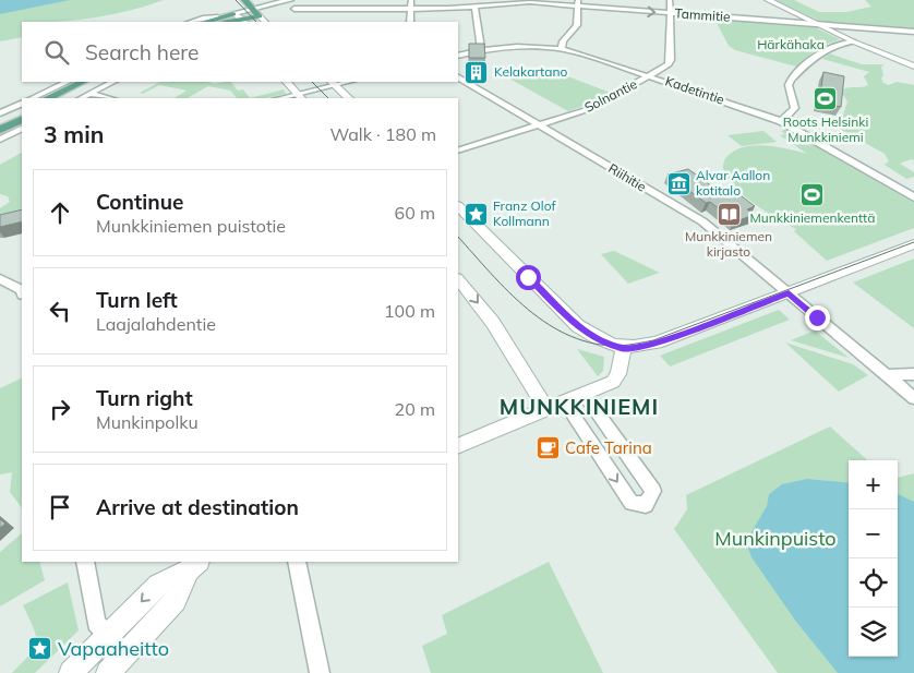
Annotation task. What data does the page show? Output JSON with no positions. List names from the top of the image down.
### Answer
{
  "streets": {
    "street": [
      "Tammitie",
      "Kadetintie",
      "Solnantie",
      "Riihitie"
    ]
  },
  "crossings": [
    ["Tammitie", "Solnantie"],
    ["Kadetintie", "Solnantie"],
    ["Solnantie", "Riihitie"]
  ],
  "districts": ["MUNKKINIEMI"],
  "parks": ["Härkähaka", "Munkinpuisto"],
  "places": {
    "building": ["Kelakartano"],
    "sports": ["Roots Helsinki Munkkiniemi", "Munkkiniemenkenttä"],
    "museum": ["Alvar Aallon kotitalo"],
    "place": ["Franz Olof Kollmann", "Vapaaheitto"],
    "library": ["Munkkiniemen kirjasto"],
    "cafe": ["Cafe Tarina"]
  },
  "page": {
    "search": "Search here",
    "heading": ["3 min", "Walk · 180 m"],
    "list": [
      ["Continue", "Munkkiniemen puistotie", "60 m"],
      ["Turn left", "Laajalahdentie", "100 m"],
      ["Turn right", "Munkinpolku", "20 m"],
      "Arrive at destination"
    ],
    "map_buttons": ["+", "−"]
  }
}
